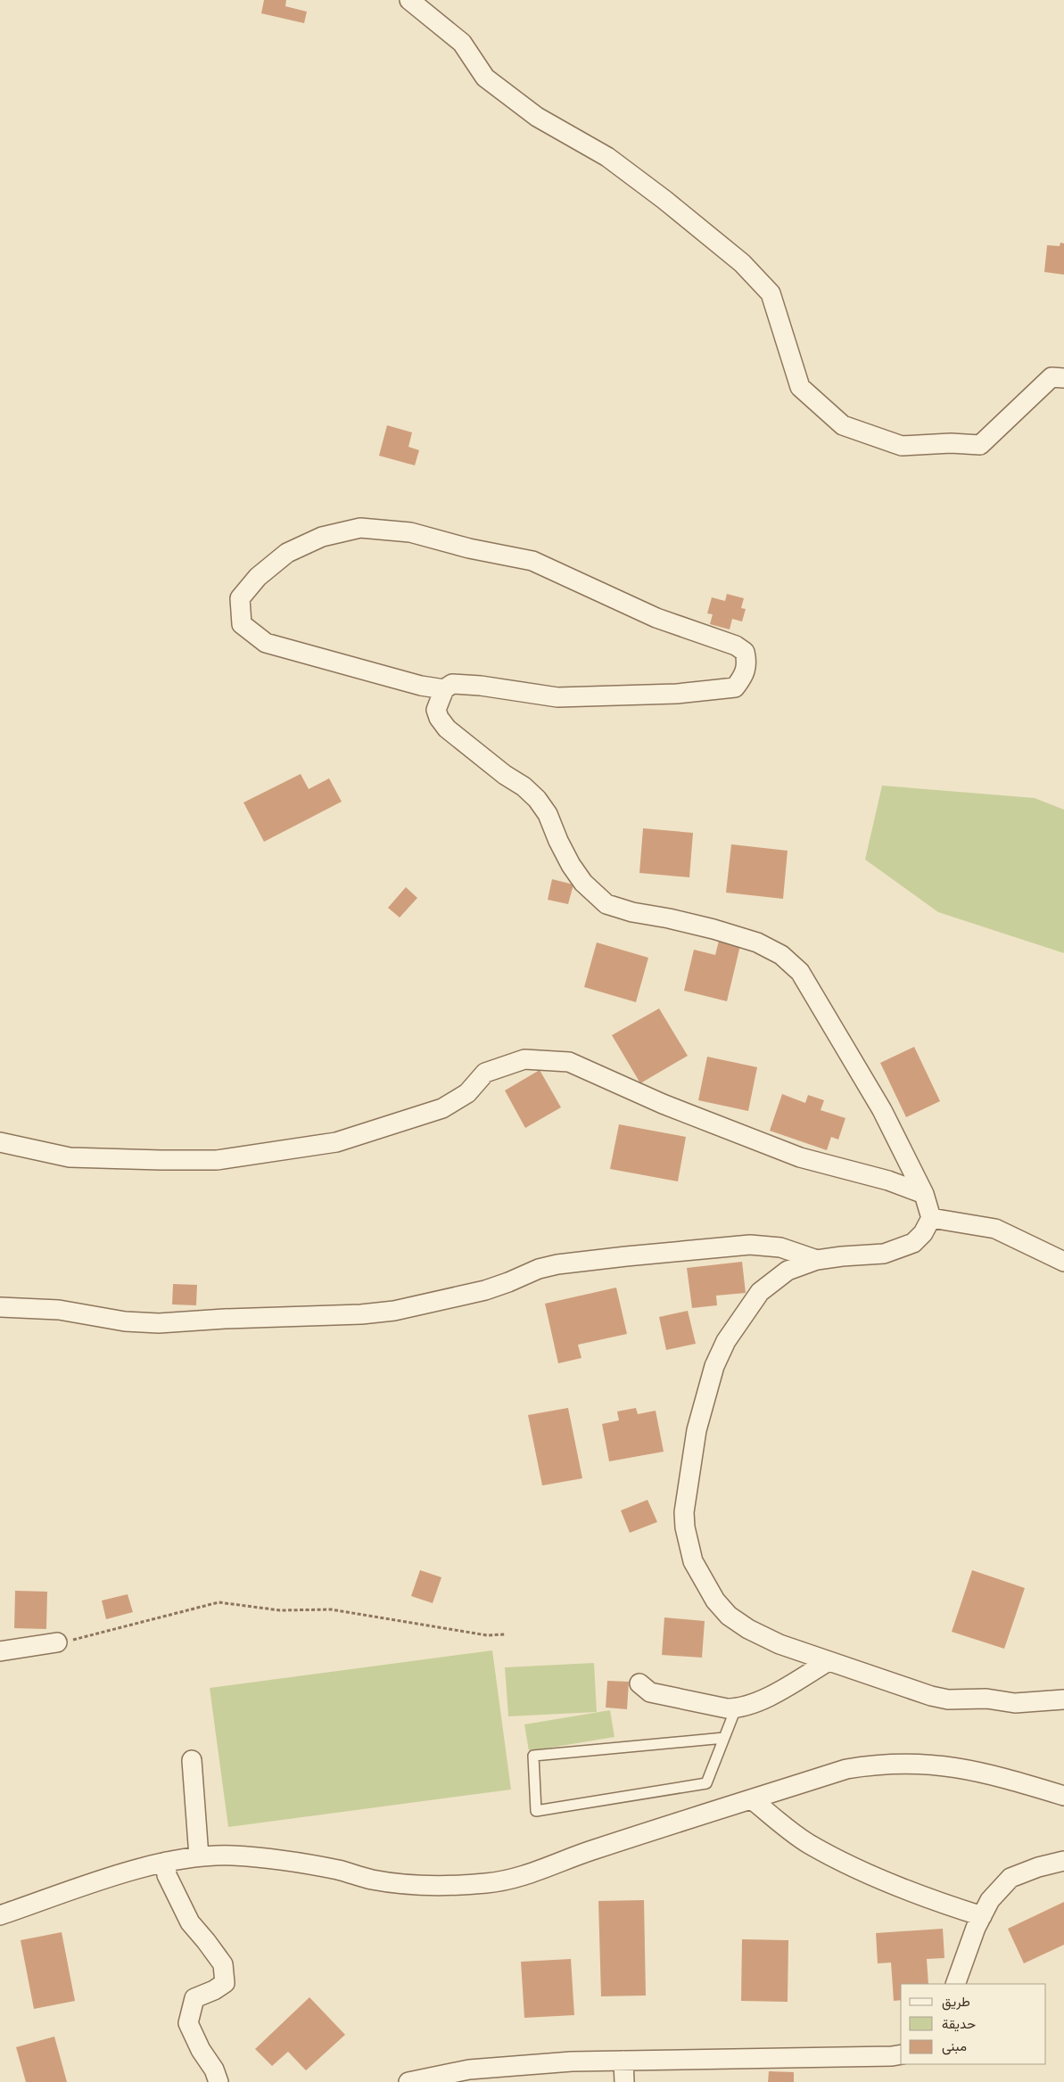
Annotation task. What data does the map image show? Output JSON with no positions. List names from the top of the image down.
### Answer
{
  "legend": ["طريق", "حديقة", "مبنى"]
}
